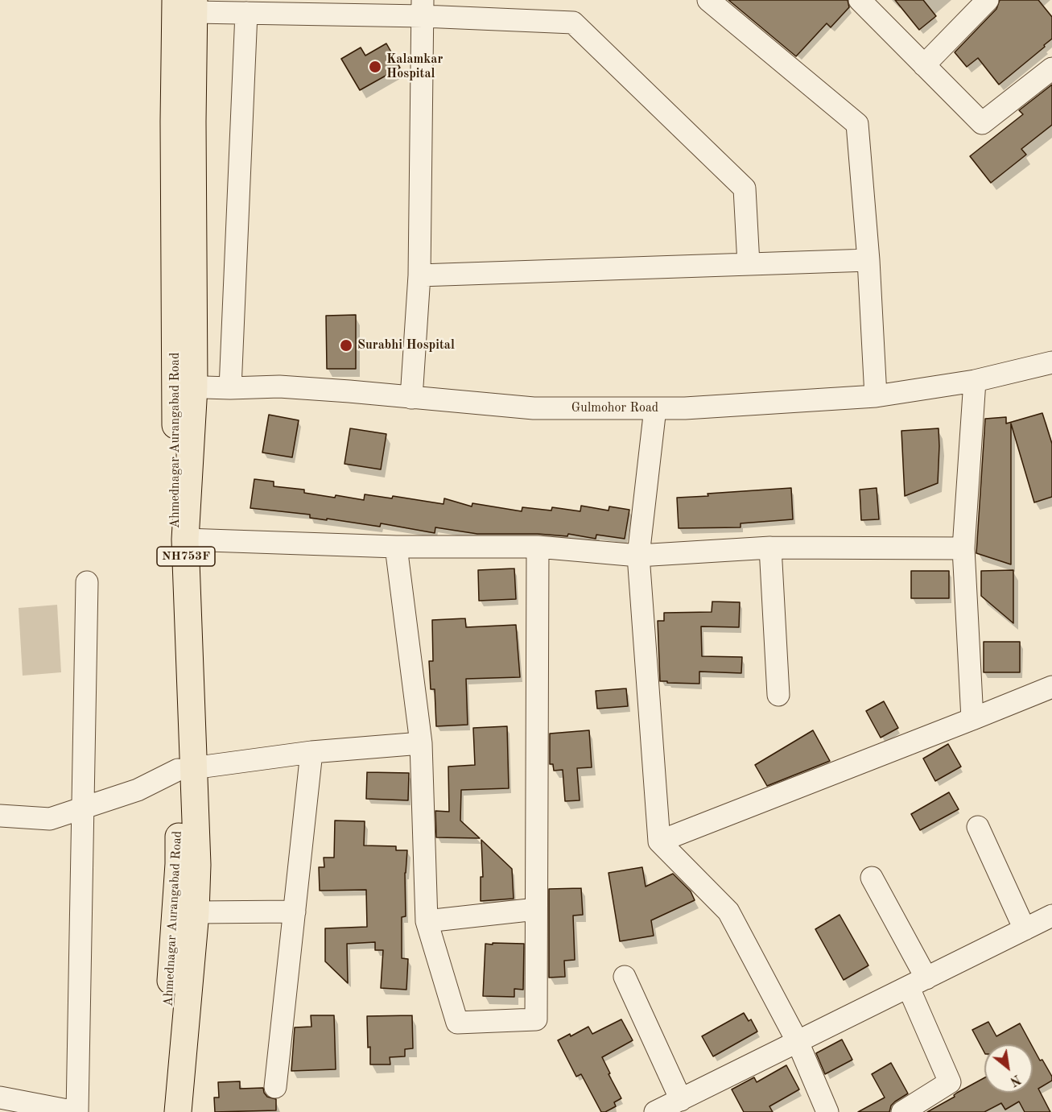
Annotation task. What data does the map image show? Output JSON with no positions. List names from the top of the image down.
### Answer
{
  "streets": {
    "highway": ["Ahmednagar Aurangabad Road", "NH753F"],
    "street": ["Gulmohor Road"]
  },
  "crossings": [
    ["Gulmohor Road", "Ahmednagar Aurangabad Road"],
    ["Gulmohor Road", "NH753F"],
    ["Ahmednagar Aurangabad Road", "NH753F"]
  ],
  "places": ["Kalamkar Hospital", "Surabhi Hospital"],
  "north": "bottom right"
}
